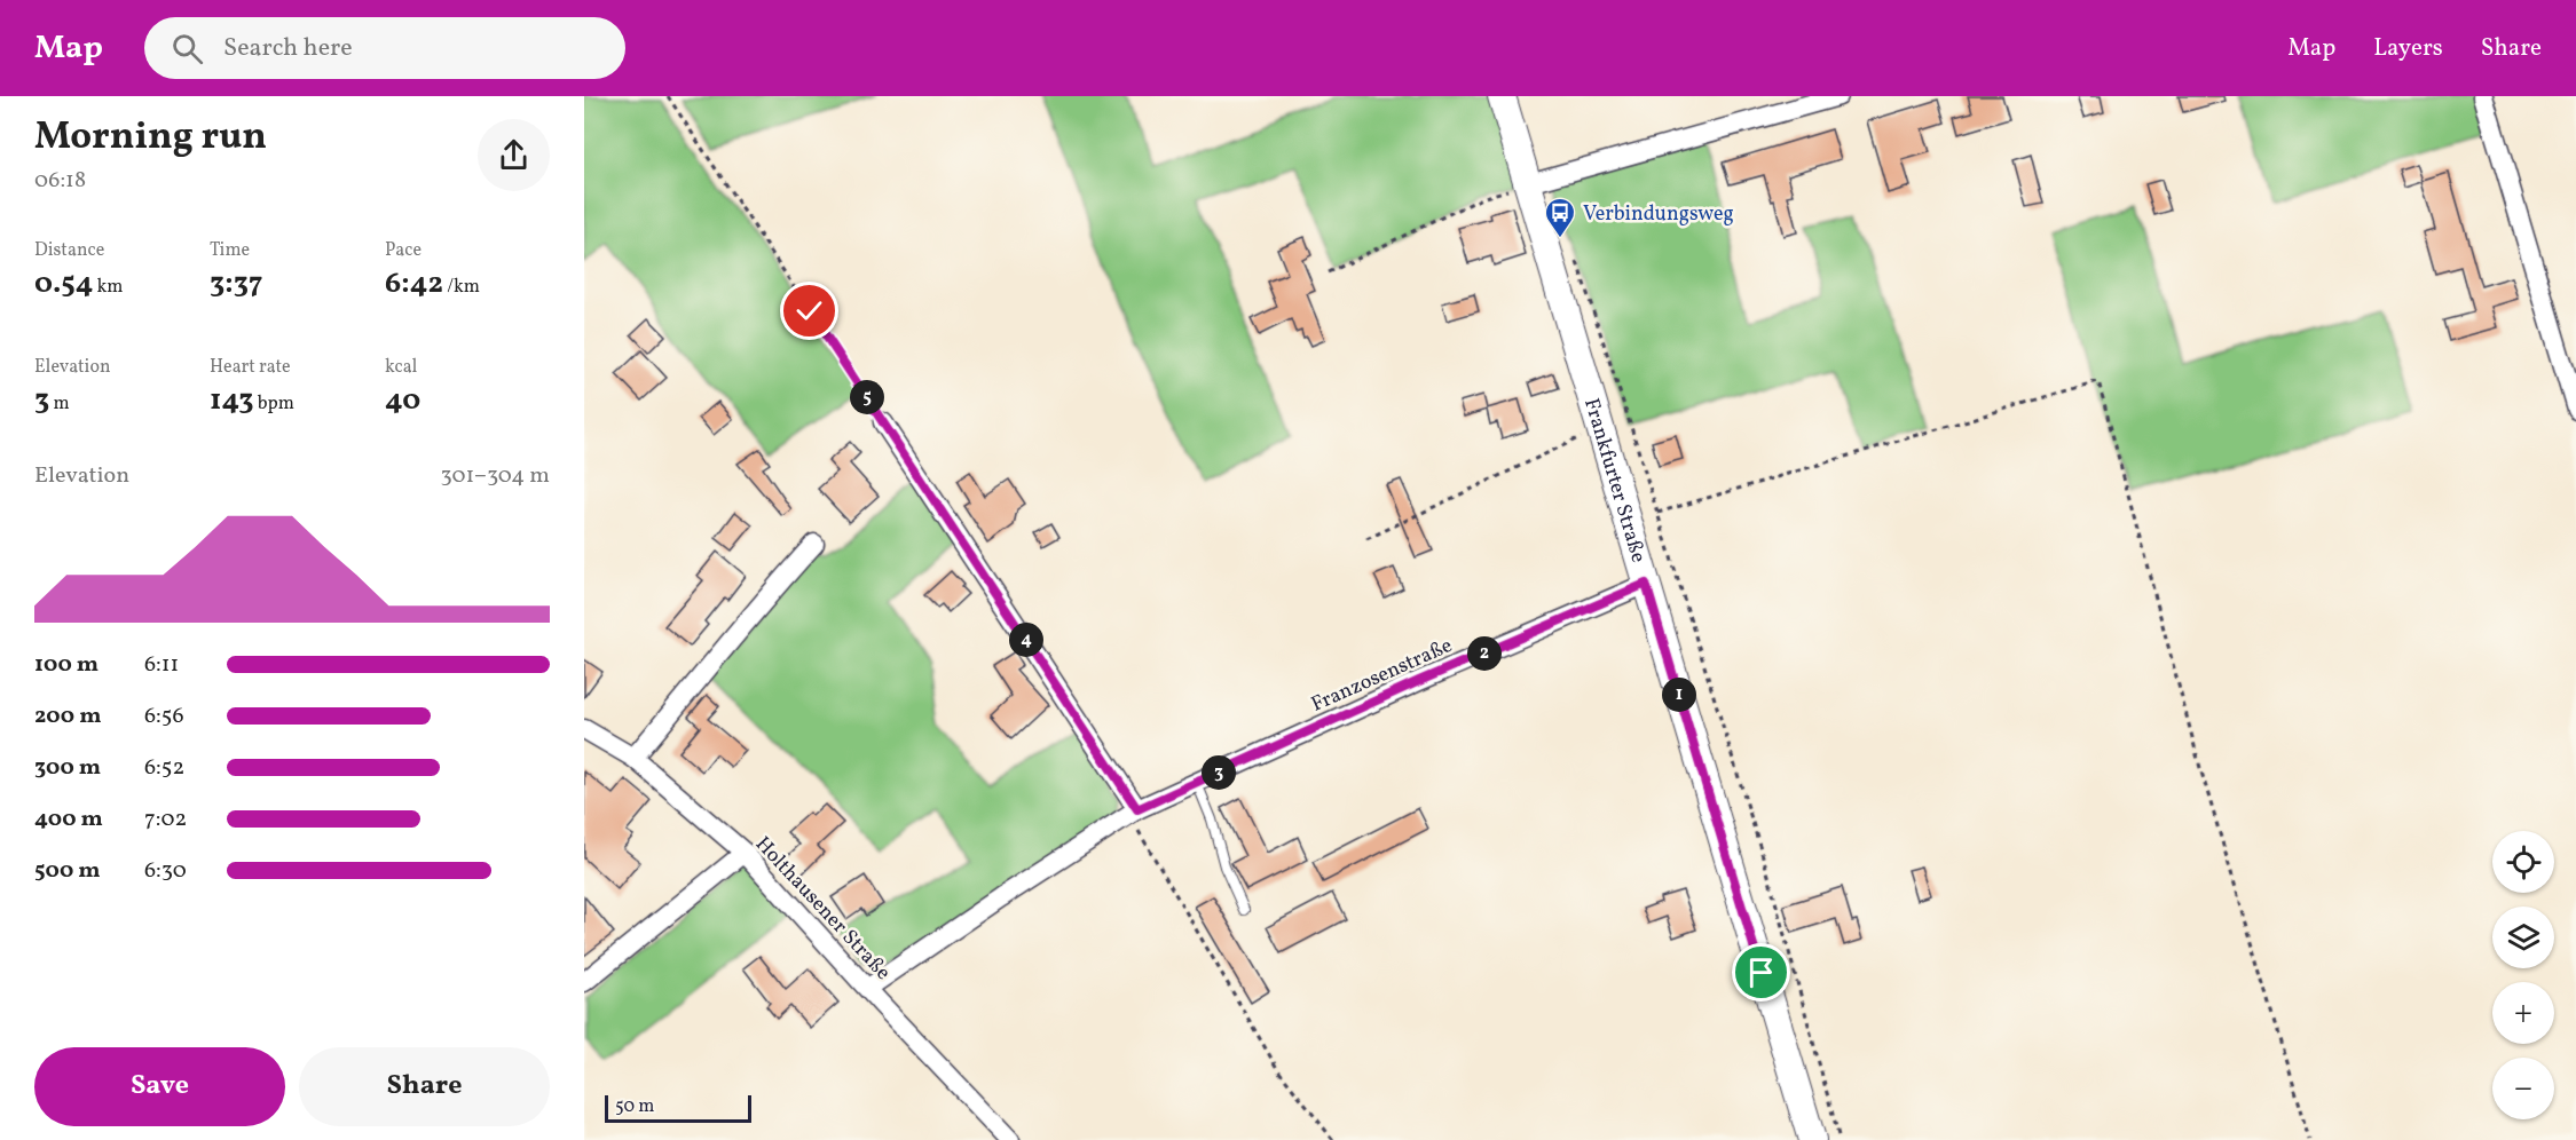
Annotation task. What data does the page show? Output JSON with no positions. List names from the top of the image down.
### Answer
{
  "streets": {
    "main road": ["Frankfurter Straße"],
    "street": ["Franzosenstraße", "Holthausener Straße"]
  },
  "crossings": [
    ["Frankfurter Straße", "Franzosenstraße"],
    ["Franzosenstraße", "Holthausener Straße"]
  ],
  "places": {
    "bus stop": ["Verbindungsweg"]
  },
  "scale_bar": "50 m",
  "page": {
    "header": "Map",
    "search": "Search here",
    "nav": ["Map", "Layers", "Share"],
    "heading": ["Morning run", "06:18"],
    "stats": [
      ["Distance", "0.54 km"],
      ["Time", "3:37"],
      ["Pace", "6:42 /km"],
      ["Elevation", "3 m"],
      ["Heart rate", "143 bpm"],
      ["kcal", "40"]
    ],
    "pins": [
      "5",
      "4",
      "2",
      "1",
      "3"
    ],
    "chart": ["Elevation", "301–304 m"],
    "list": [
      {
        "name": "100 m",
        "note": "6:11"
      },
      {
        "name": "200 m",
        "note": "6:56"
      },
      {
        "name": "300 m",
        "note": "6:52"
      },
      {
        "name": "400 m",
        "note": "7:02"
      },
      {
        "name": "500 m",
        "note": "6:30"
      }
    ],
    "map_buttons": ["+", "−"],
    "buttons": ["Save", "Share"],
    "scale": "50 m"
  }
}
